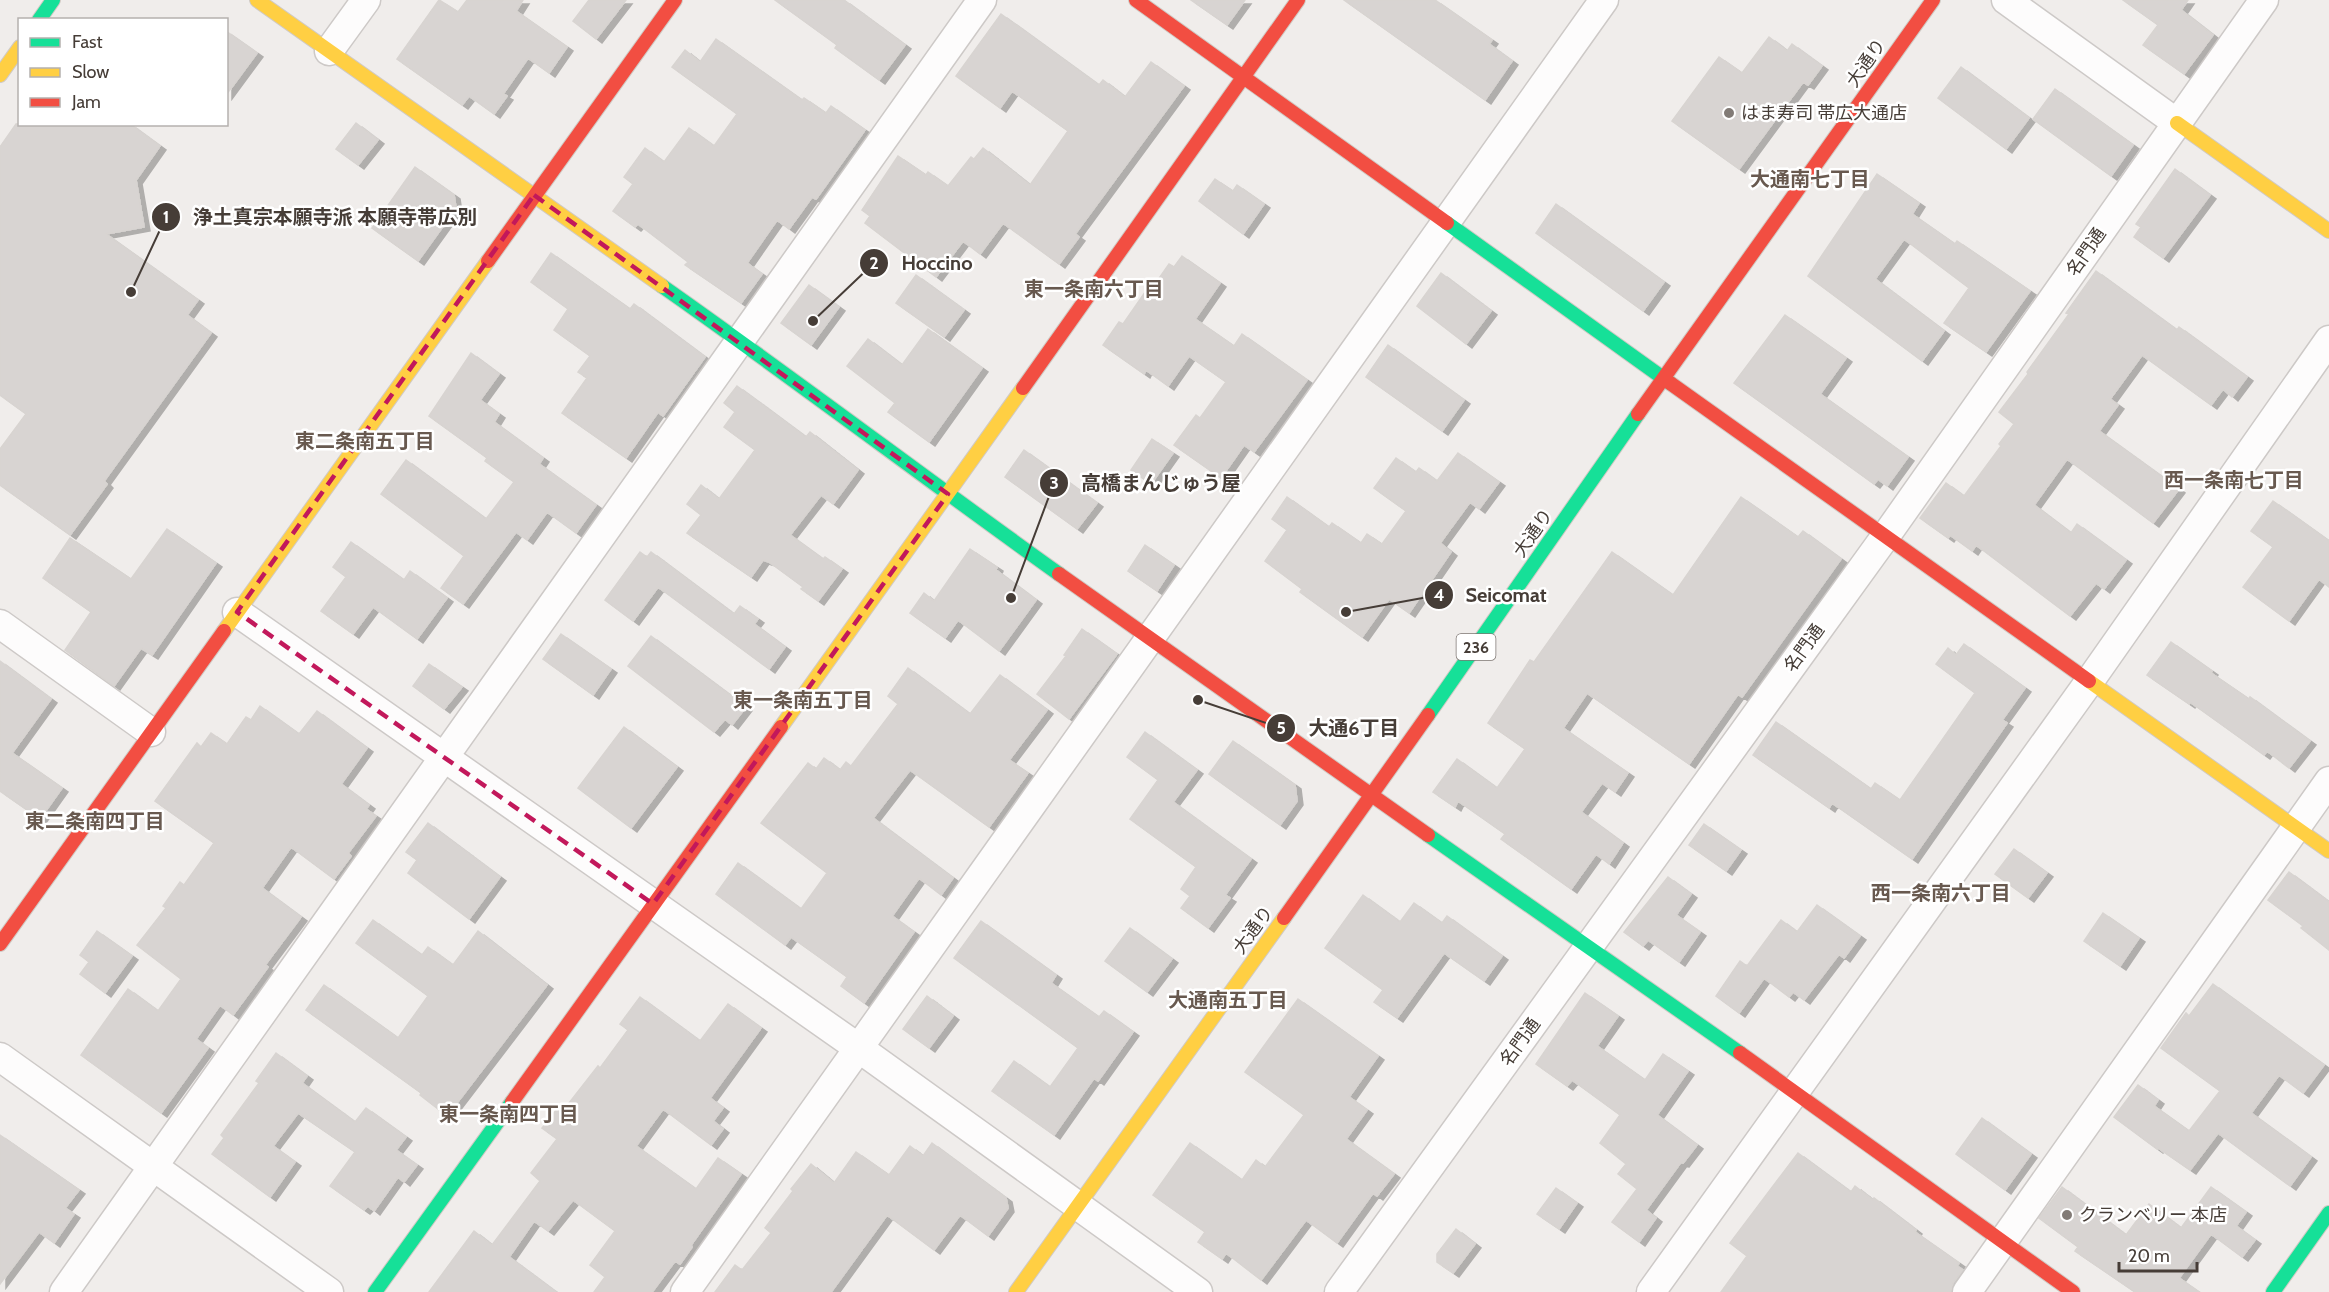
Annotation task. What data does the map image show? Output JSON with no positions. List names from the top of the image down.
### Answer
{
  "streets": {
    "main road": ["大通り", "236"],
    "street": ["名門通"]
  },
  "districts": [
    "大通南七丁目",
    "東一条南六丁目",
    "東二条南五丁目",
    "西一条南七丁目",
    "東一条南五丁目",
    "東二条南四丁目",
    "西一条南六丁目",
    "大通南五丁目",
    "東一条南四丁目"
  ],
  "places": [
    "はま寿司 帯広大通店",
    "浄土真宗本願寺派 本願寺帯広別",
    "Hoccino",
    "高橋まんじゅう屋",
    "Seicomat",
    "大通6丁目",
    "クランベリー 本店"
  ],
  "legend": ["Fast", "Slow", "Jam"],
  "scale_bar": "20 m"
}
